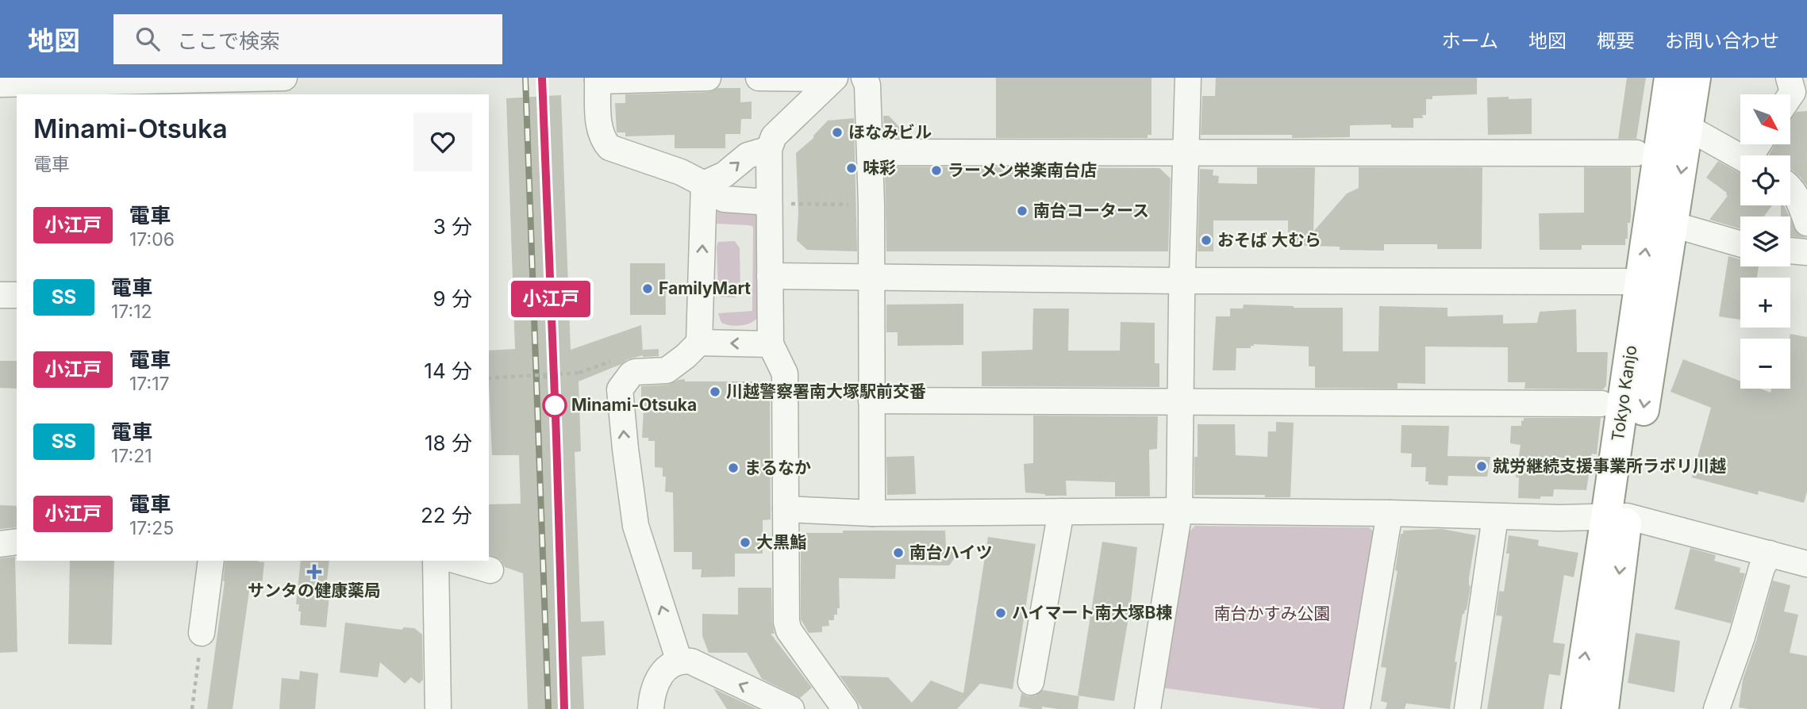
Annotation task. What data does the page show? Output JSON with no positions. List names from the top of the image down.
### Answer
{
  "streets": {
    "highway": ["Tokyo Kanjo"]
  },
  "parks": ["南台かすみ公園"],
  "places": {
    "other": [
      "ほなみビル",
      "味彩",
      "ラーメン栄楽南台店",
      "南台コータース",
      "おそば 大むら",
      "FamilyMart",
      "川越警察署南大塚駅前交番",
      "Minami-Otsuka",
      "就労継続支援事業所ラボリ川越",
      "まるなか",
      "大黒鮨",
      "南台ハイツ",
      "ハイマート南大塚B棟"
    ],
    "health": ["サンタの健康薬局"]
  },
  "north": "bottom right",
  "page": {
    "header": "地図",
    "search": "ここで検索",
    "nav": [
      "ホーム",
      "地図",
      "概要",
      "お問い合わせ"
    ],
    "on_map": "小江戸",
    "map_buttons": ["+", "−"],
    "heading": ["Minami-Otsuka", "電車"],
    "list": [
      {
        "mark": "小江戸",
        "name": "電車",
        "note": "17:06",
        "value": "3 分"
      },
      {
        "mark": "SS",
        "name": "電車",
        "note": "17:12",
        "value": "9 分"
      },
      {
        "mark": "小江戸",
        "name": "電車",
        "note": "17:17",
        "value": "14 分"
      },
      {
        "mark": "SS",
        "name": "電車",
        "note": "17:21",
        "value": "18 分"
      },
      {
        "mark": "小江戸",
        "name": "電車",
        "note": "17:25",
        "value": "22 分"
      }
    ]
  }
}
